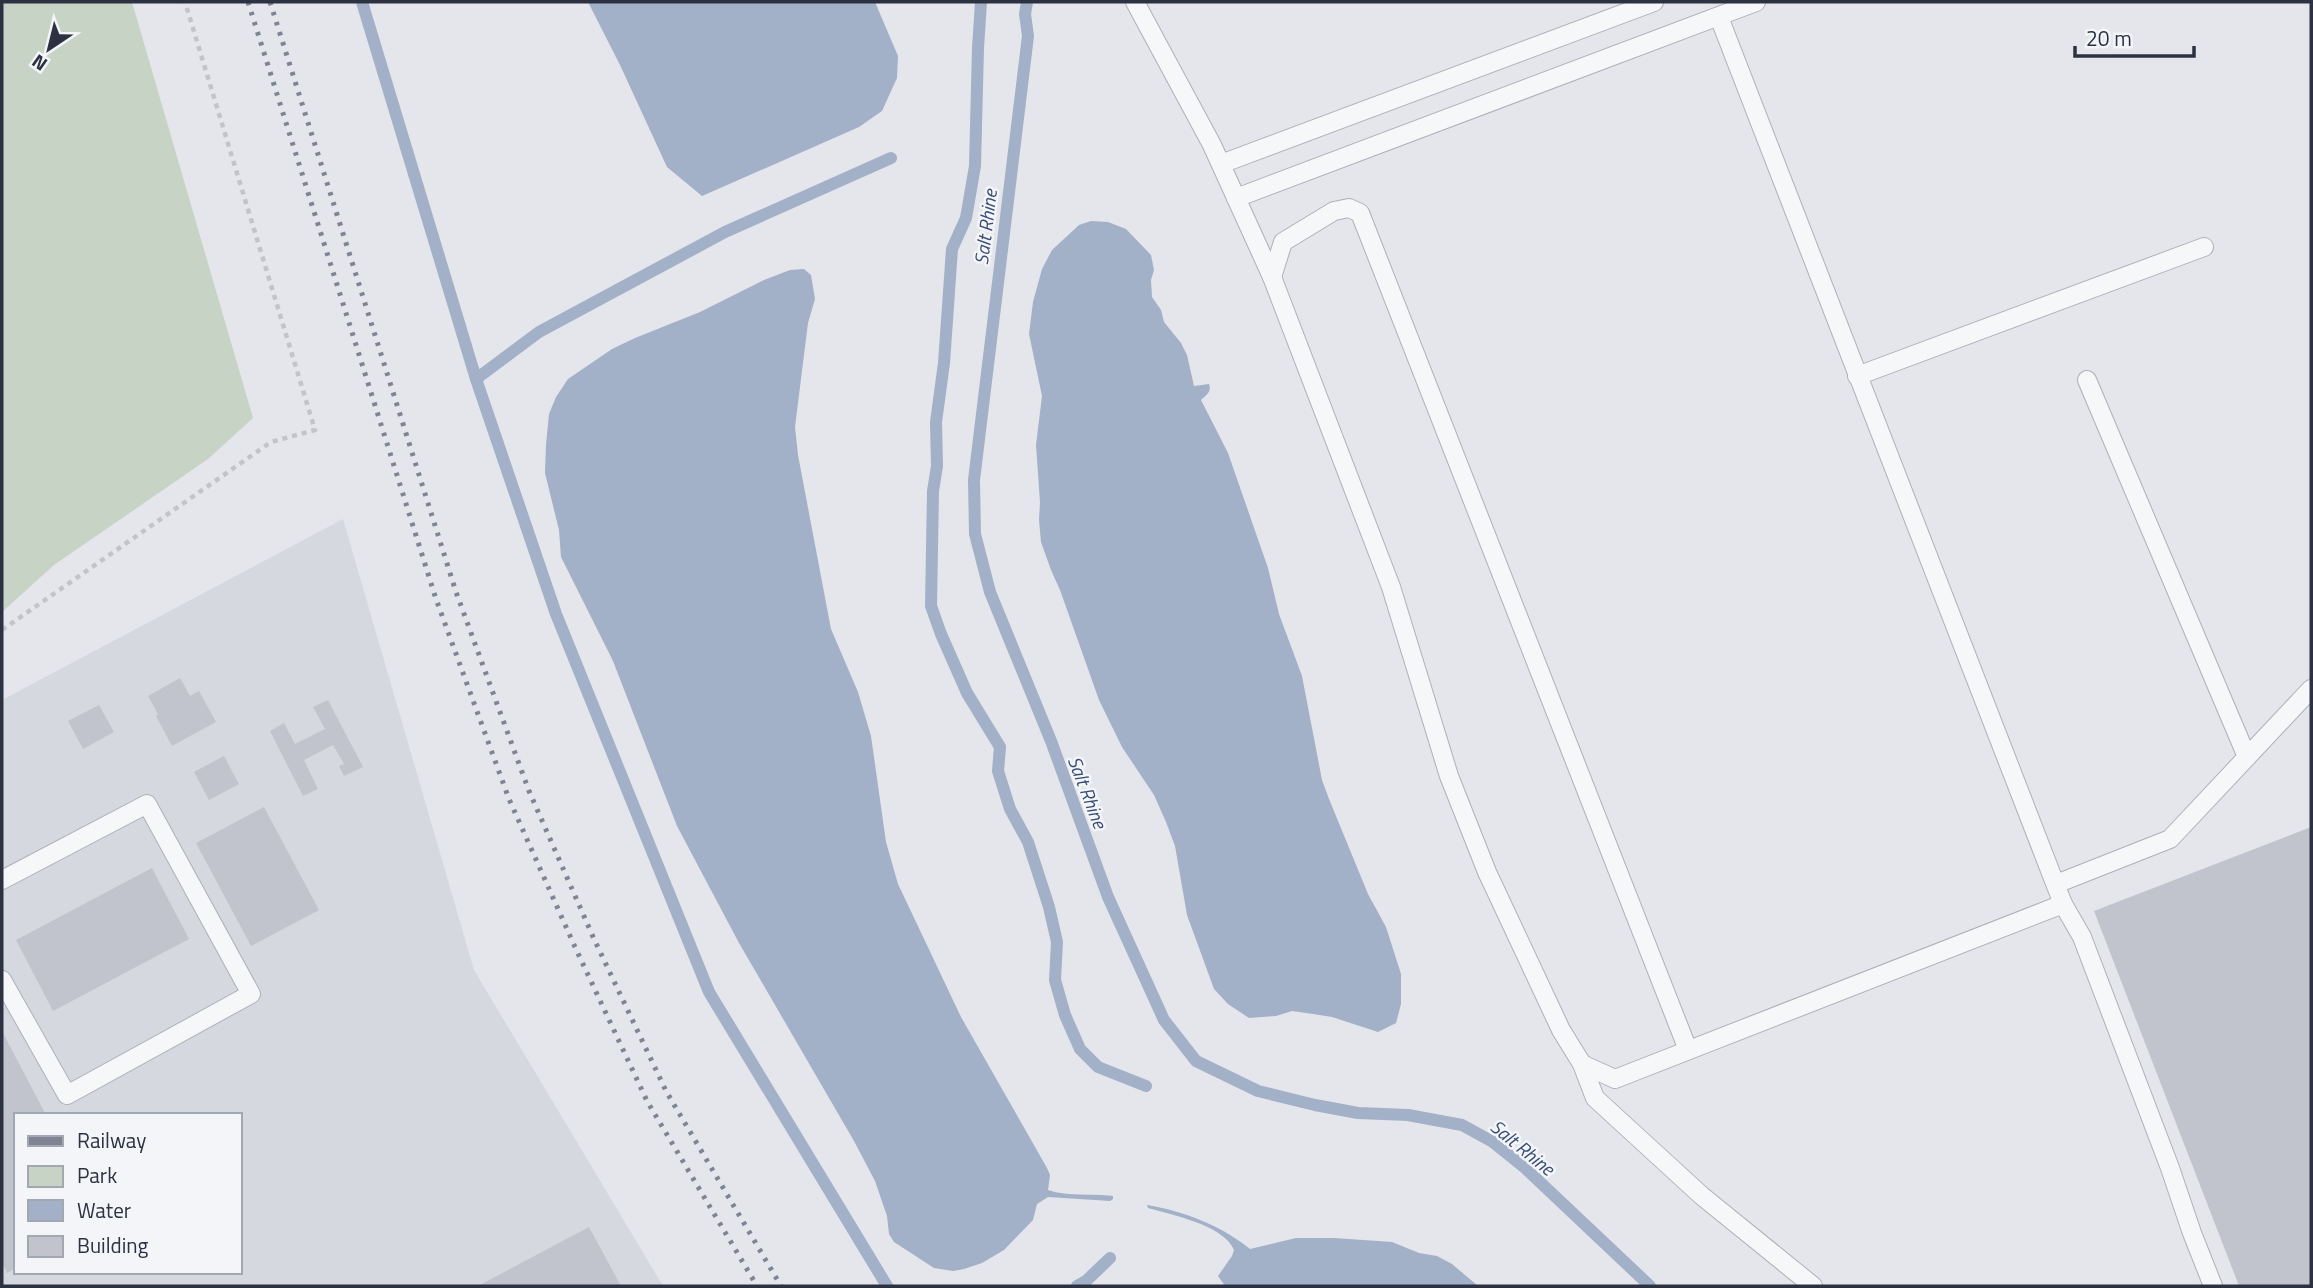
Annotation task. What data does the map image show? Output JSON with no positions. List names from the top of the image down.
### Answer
{
  "water": ["Salt Rhine"],
  "legend": [
    "Railway",
    "Park",
    "Water",
    "Building"
  ],
  "scale_bar": "20 m",
  "north": "bottom left"
}
